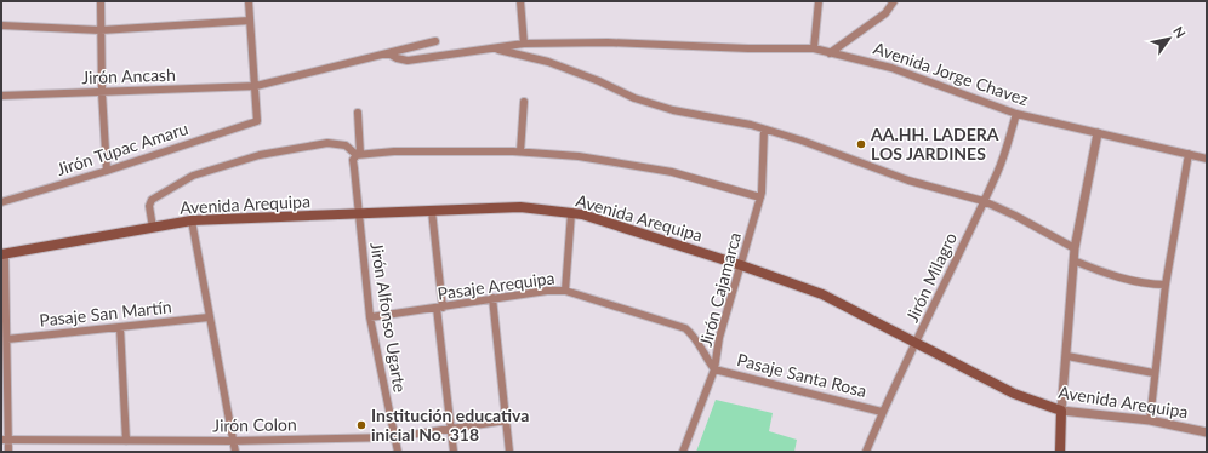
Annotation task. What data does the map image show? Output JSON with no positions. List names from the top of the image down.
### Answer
{
  "streets": {
    "main road": ["Avenida Arequipa"],
    "street": [
      "Avenida Jorge Chavez",
      "Jirón Ancash",
      "Jirón Tupac Amaru",
      "Jirón Milagro",
      "Pasaje Arequipa",
      "Jirón Cajamarca",
      "Pasaje San Martín",
      "Jirón Alfonso Ugarte",
      "Pasaje Santa Rosa",
      "Jirón Colon"
    ]
  },
  "crossings": [
    ["Avenida Jorge Chavez", "Jirón Ancash"],
    ["Avenida Jorge Chavez", "Jirón Milagro"],
    ["Jirón Ancash", "Jirón Tupac Amaru"],
    ["Avenida Arequipa", "Jirón Milagro"],
    ["Avenida Arequipa", "Jirón Cajamarca"],
    ["Avenida Arequipa", "Jirón Alfonso Ugarte"],
    ["Jirón Milagro", "Pasaje Santa Rosa"],
    ["Pasaje Arequipa", "Jirón Cajamarca"],
    ["Pasaje Arequipa", "Jirón Alfonso Ugarte"],
    ["Pasaje Arequipa", "Pasaje Santa Rosa"],
    ["Jirón Cajamarca", "Pasaje Santa Rosa"],
    ["Jirón Alfonso Ugarte", "Jirón Colon"]
  ],
  "places": ["AA.HH. LADERA LOS JARDINES", "Institución educativa inicial No. 318"],
  "north": "top right"
}
